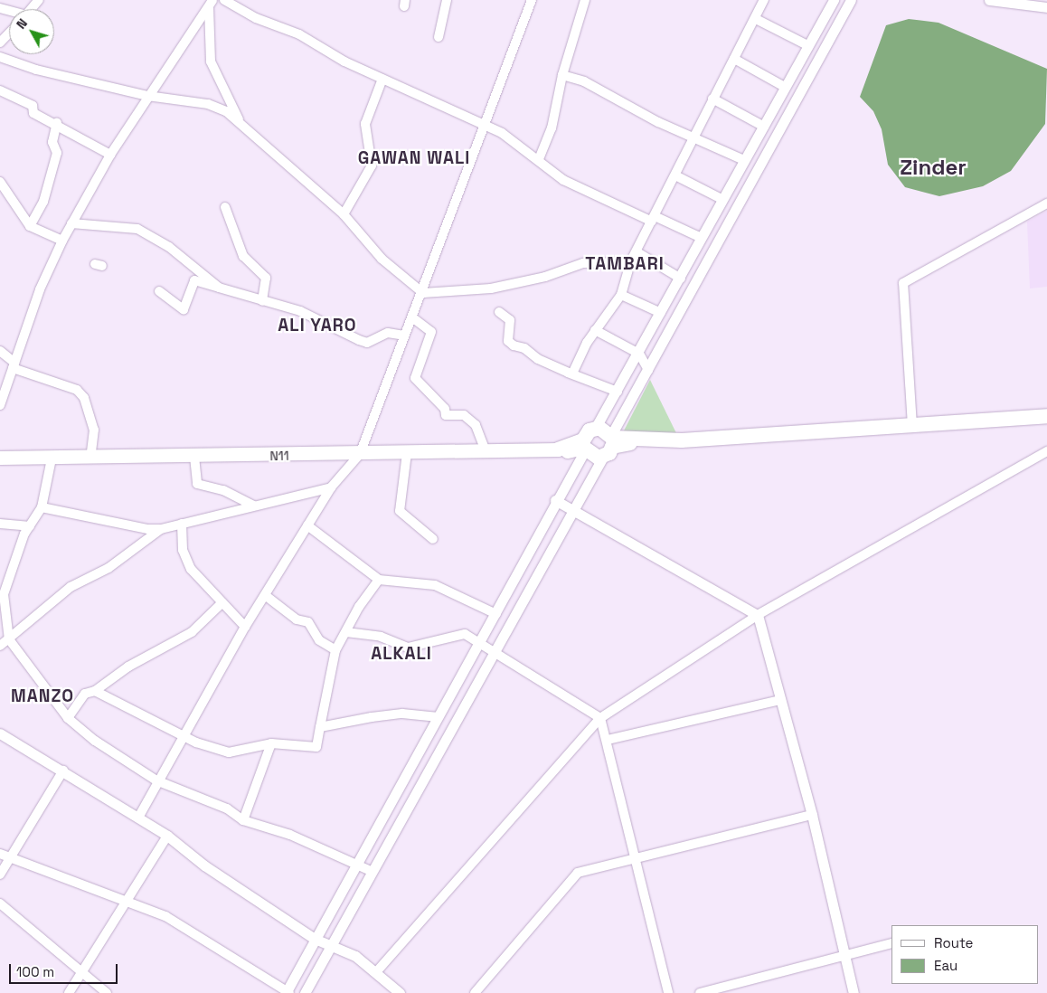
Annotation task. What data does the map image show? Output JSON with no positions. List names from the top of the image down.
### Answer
{
  "streets": {
    "main road": ["N11"]
  },
  "districts": [
    "GAWAN WALI",
    "Zinder",
    "TAMBARI",
    "ALI YARO",
    "ALKALI",
    "MANZO"
  ],
  "legend": ["Route", "Eau"],
  "scale_bar": "100 m",
  "north": "top left"
}
